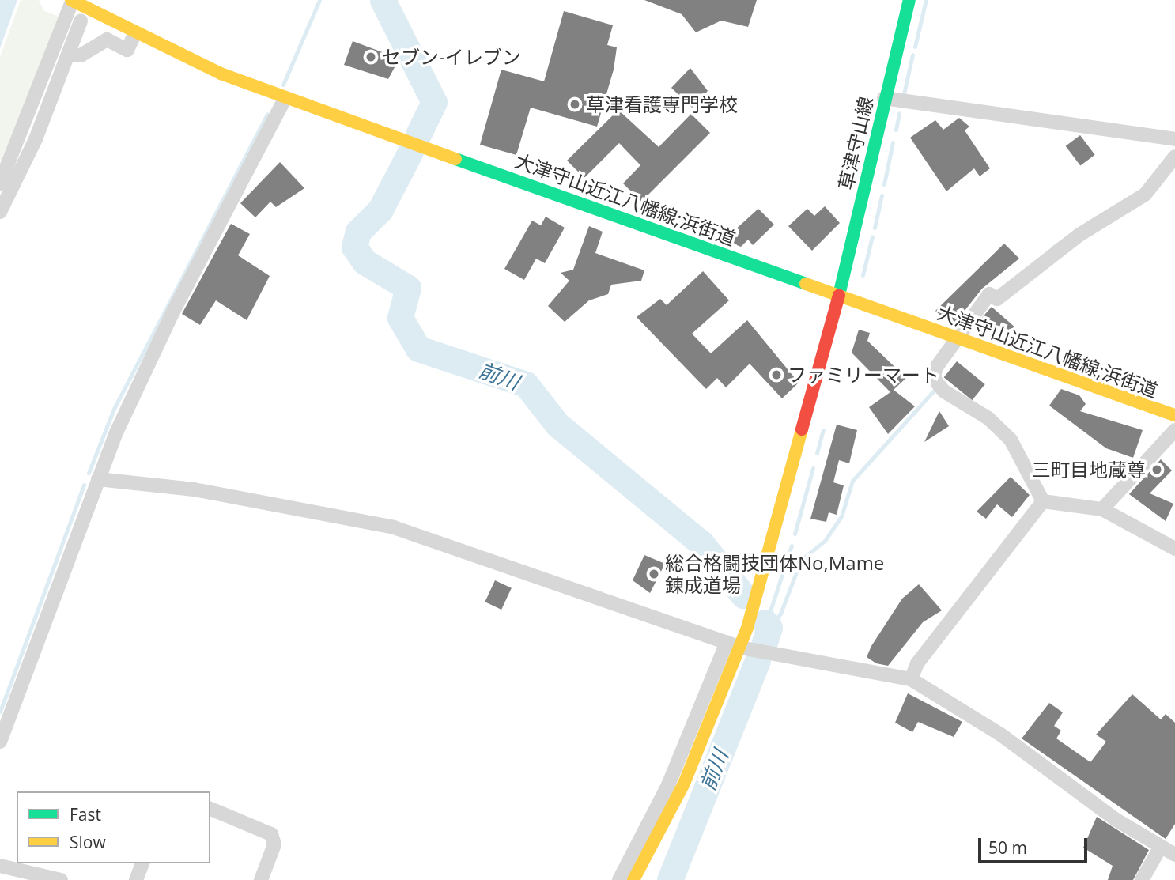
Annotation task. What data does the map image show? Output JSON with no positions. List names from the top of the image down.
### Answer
{
  "streets": {
    "main road": ["草津守山線", "大津守山近江八幡線;浜街道"]
  },
  "crossings": [
    ["草津守山線", "大津守山近江八幡線;浜街道"]
  ],
  "water": ["前川"],
  "places": [
    "セブン-イレブン",
    "草津看護専門学校",
    "ファミリーマート",
    "三町目地蔵尊",
    "総合格闘技団体No,Mame 錬成道場"
  ],
  "legend": ["Fast", "Slow"],
  "scale_bar": "50 m"
}
